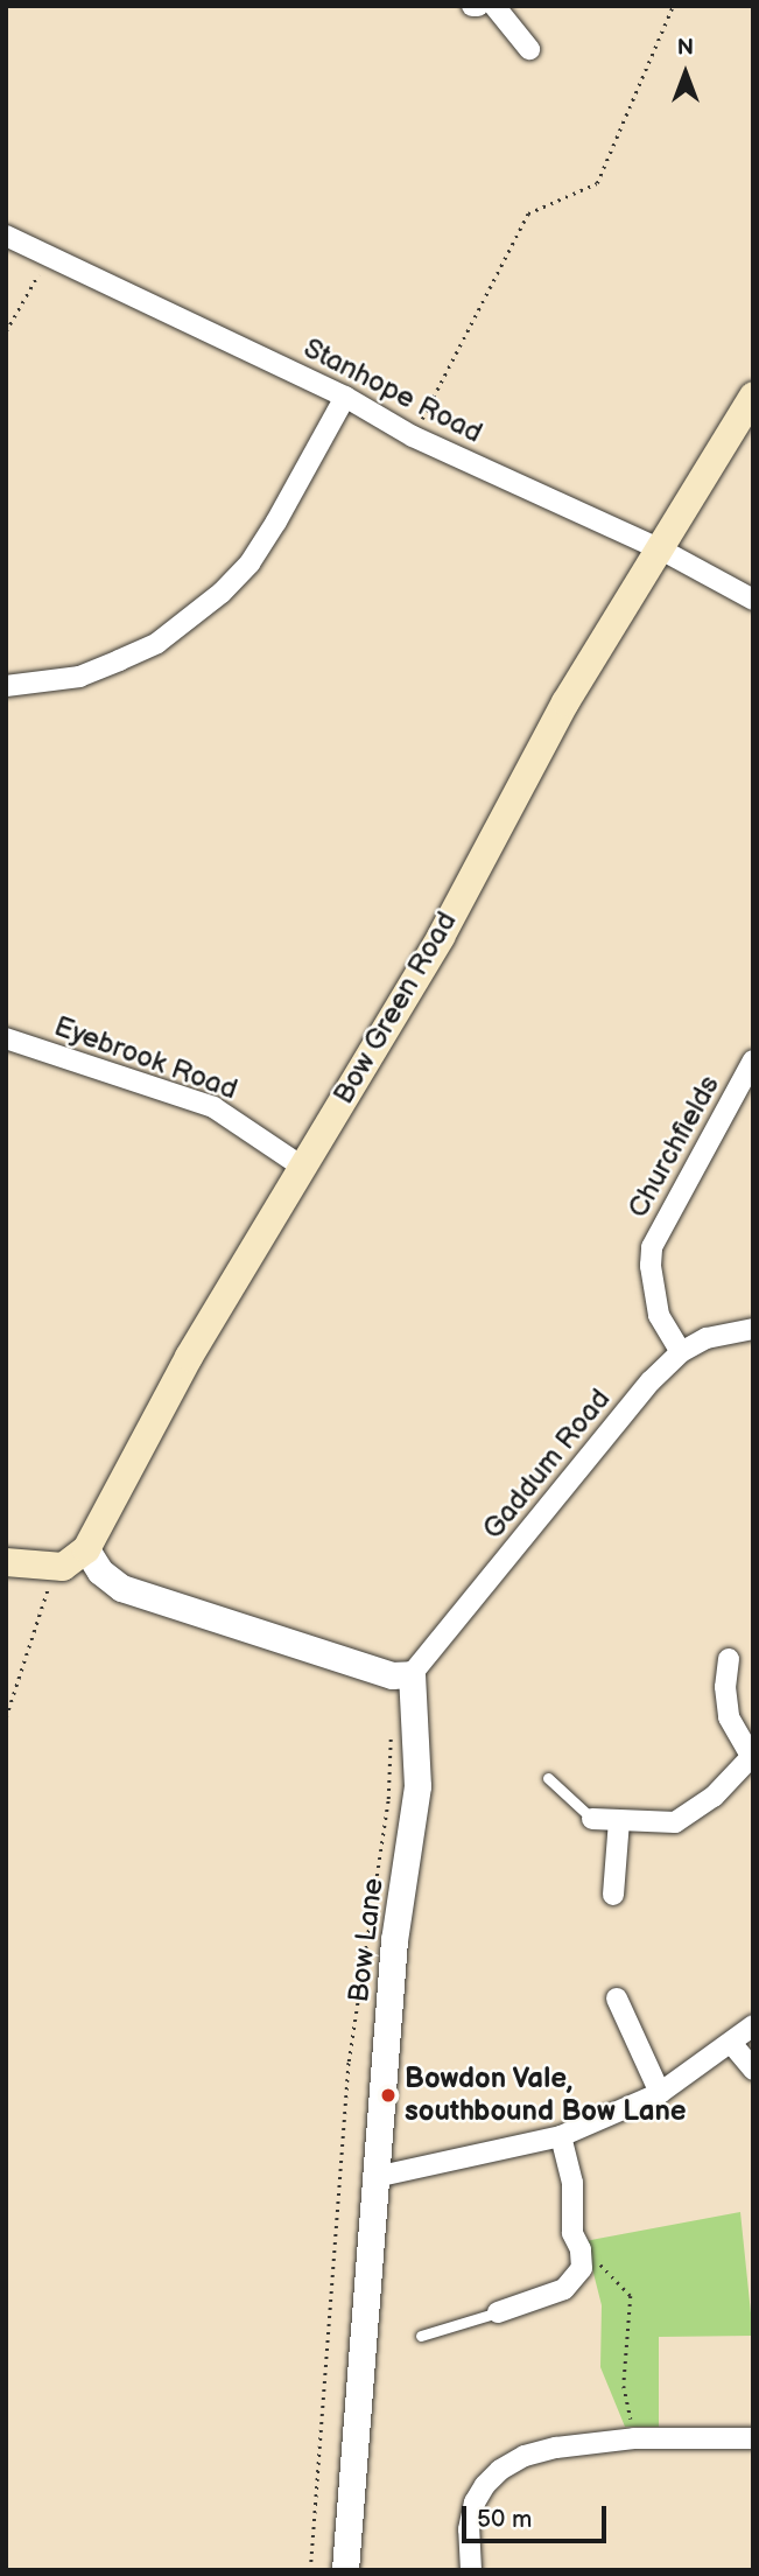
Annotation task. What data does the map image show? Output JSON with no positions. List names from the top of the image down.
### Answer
{
  "streets": {
    "main road": ["Bow Green Road"],
    "street": [
      "Stanhope Road",
      "Eyebrook Road",
      "Churchfields",
      "Gaddum Road",
      "Bow Lane"
    ]
  },
  "crossings": [
    ["Stanhope Road", "Bow Green Road"],
    ["Bow Green Road", "Eyebrook Road"],
    ["Churchfields", "Gaddum Road"],
    ["Gaddum Road", "Bow Lane"]
  ],
  "places": ["Bowdon Vale, southbound Bow Lane"],
  "scale_bar": "50 m",
  "north": "top"
}
